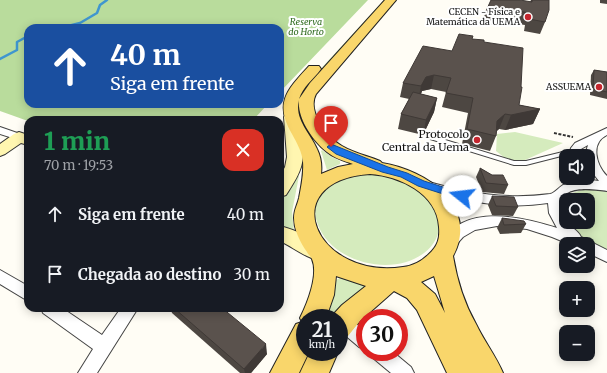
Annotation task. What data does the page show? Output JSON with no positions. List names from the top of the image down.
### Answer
{
  "parks": ["Reserva do Horto"],
  "places": ["CECEN - Física e Matemática da UEMA", "ASSUEMA", "Protocolo Central da Uema"],
  "page": {
    "turn": ["40 m", "Siga em frente"],
    "heading": ["1 min", "70 m · 19:53"],
    "map_buttons": ["+", "−"],
    "list": [
      {
        "name": "Siga em frente",
        "value": "40 m"
      },
      {
        "name": "Chegada ao destino",
        "value": "30 m"
      }
    ],
    "speed": "21 km/h",
    "limit": "30"
  }
}
